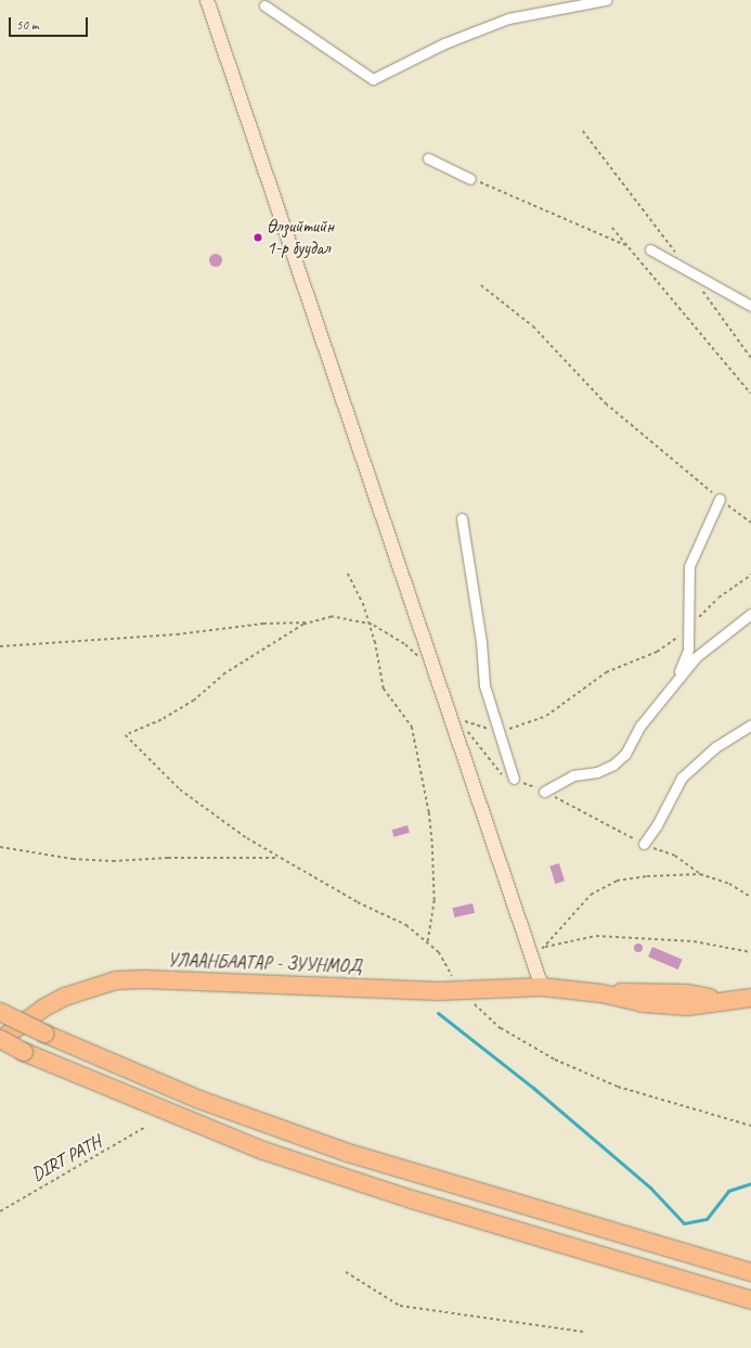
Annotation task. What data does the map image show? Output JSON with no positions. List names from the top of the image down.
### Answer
{
  "streets": {
    "highway": ["УЛААНБААТАР - ЗУУНМОД"],
    "path": ["DIRT PATH"]
  },
  "places": ["Өлзийтийн 1-р буудал"],
  "scale_bar": "50 m"
}
